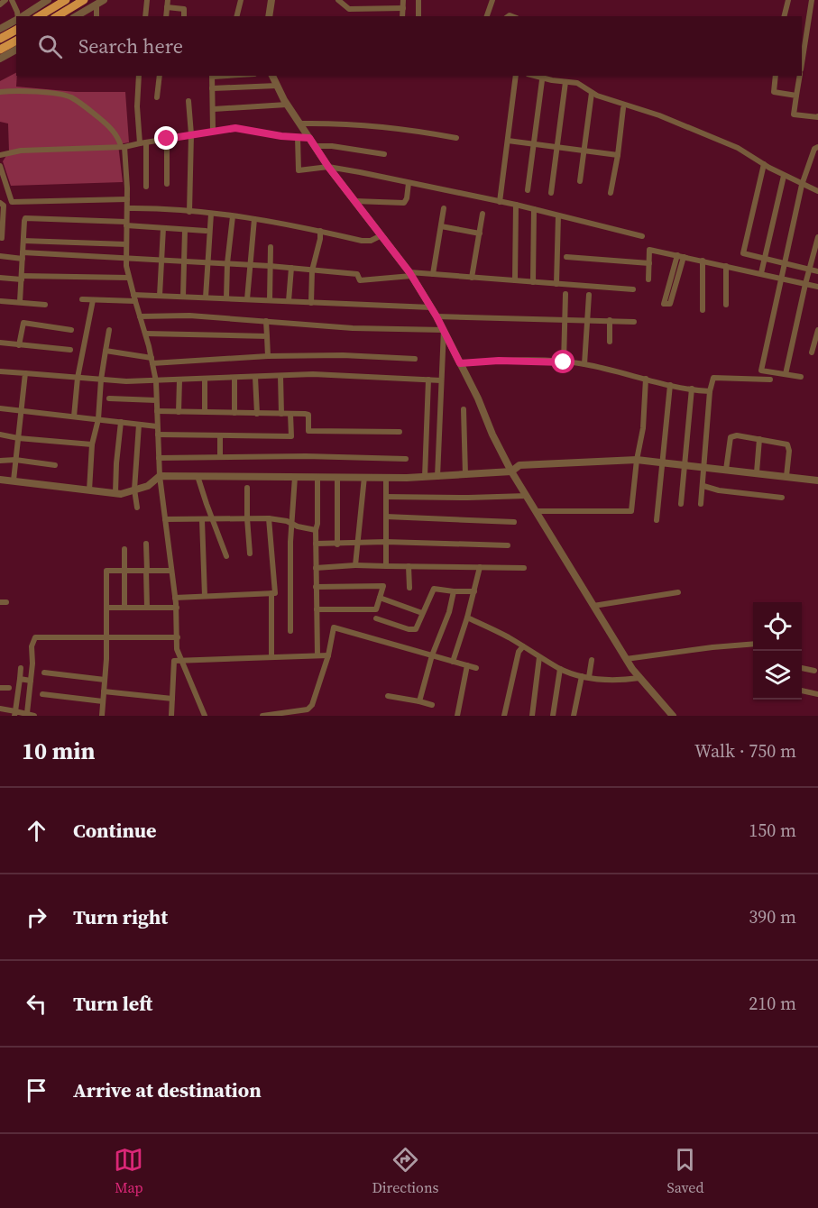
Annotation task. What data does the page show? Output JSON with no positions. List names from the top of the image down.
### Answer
{
  "page": {
    "search": "Search here",
    "heading": ["10 min", "Walk · 750 m"],
    "list": [
      ["Continue", "150 m"],
      ["Turn right", "390 m"],
      ["Turn left", "210 m"],
      "Arrive at destination"
    ],
    "nav": ["Map", "Directions", "Saved"]
  }
}
